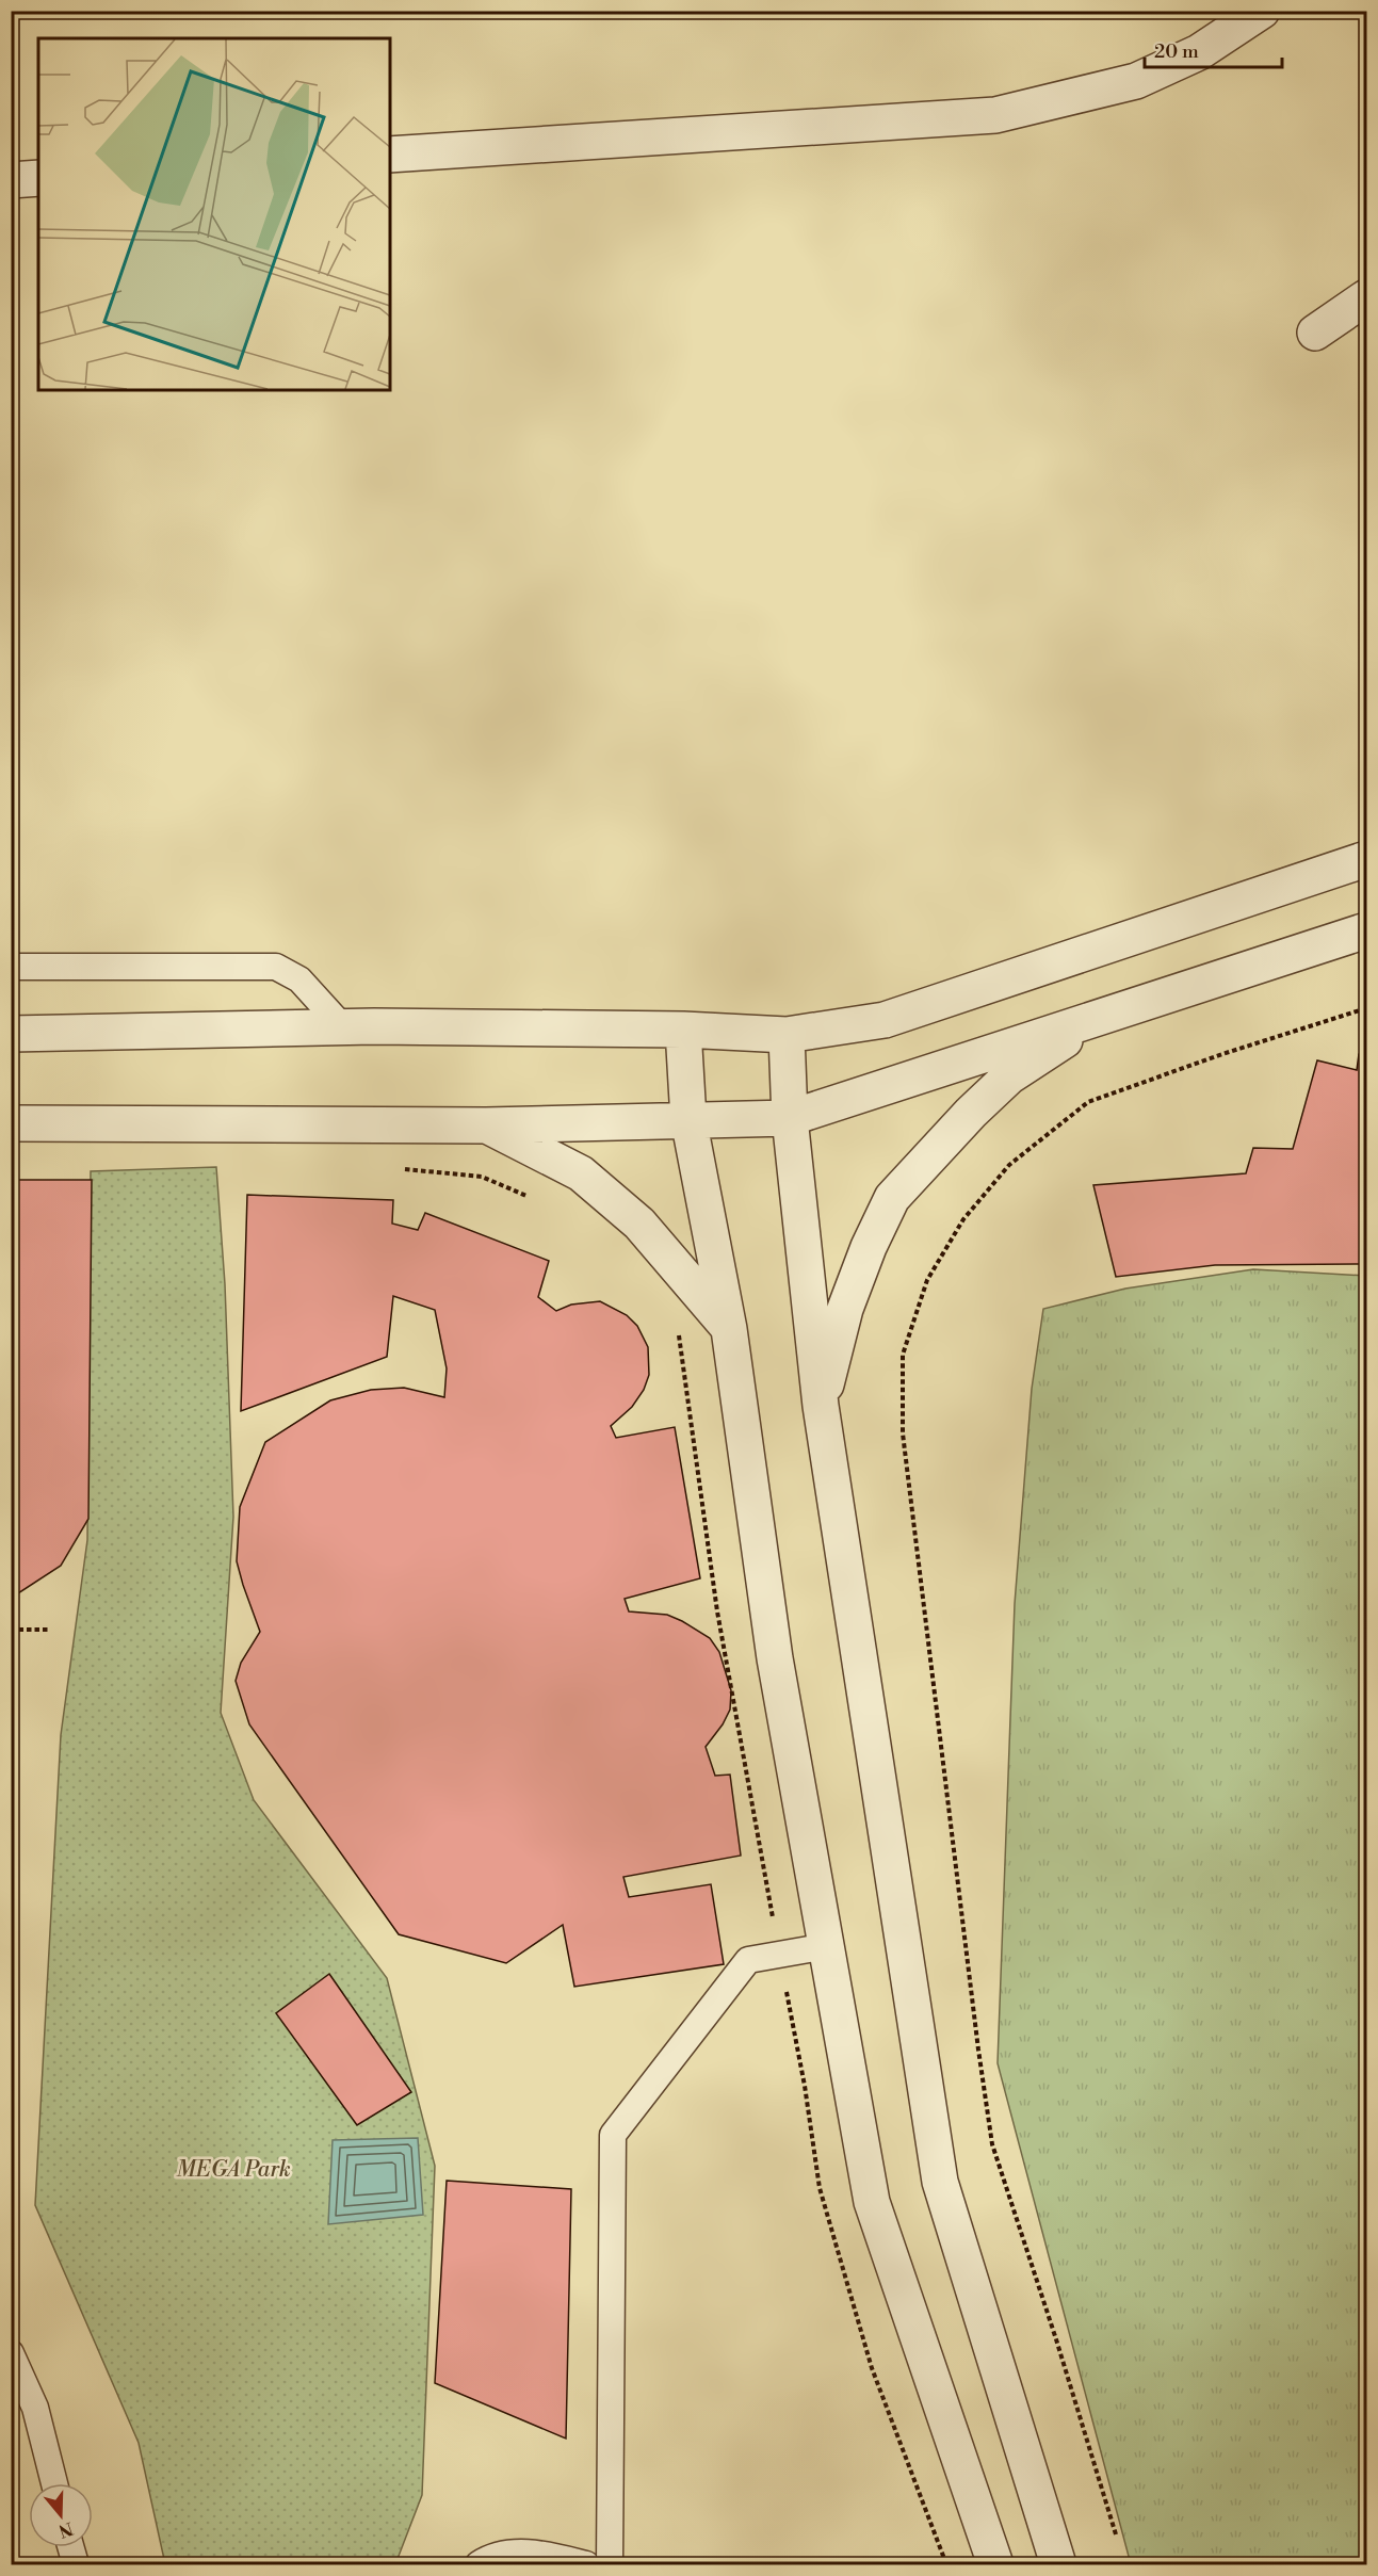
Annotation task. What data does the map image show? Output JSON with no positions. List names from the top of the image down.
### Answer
{
  "parks": ["MEGA Park"],
  "scale_bar": "20 m",
  "north": "bottom"
}
